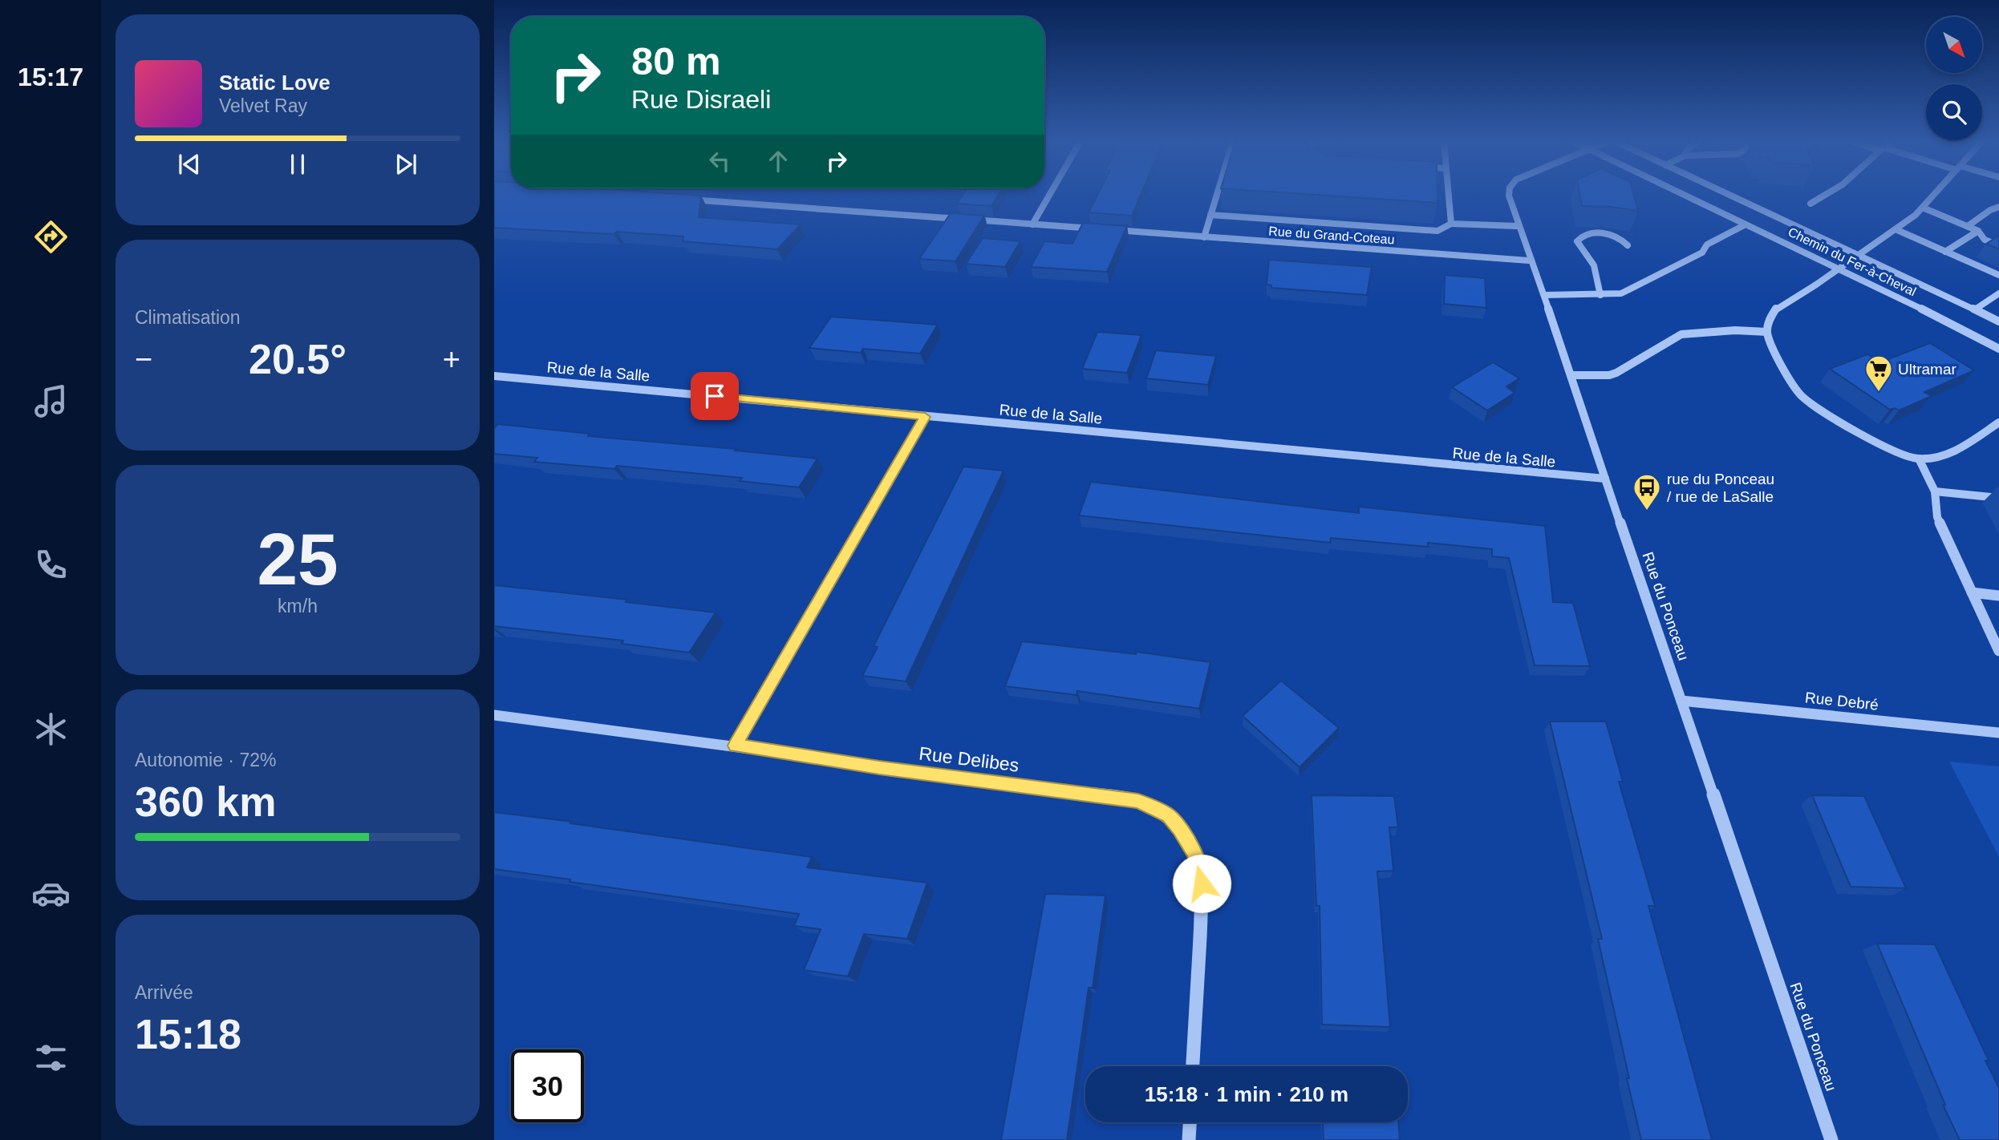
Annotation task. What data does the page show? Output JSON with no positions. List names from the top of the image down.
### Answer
{
  "streets": {
    "street": [
      "Rue du Grand-Coteau",
      "Chemin du Fer-à-Cheval",
      "Rue de la Salle",
      "Rue du Ponceau",
      "Rue Debré",
      "Rue Delibes"
    ]
  },
  "crossings": [
    ["Rue du Grand-Coteau", "Rue du Ponceau"],
    ["Rue de la Salle", "Rue du Ponceau"],
    ["Rue du Ponceau", "Rue Debré"]
  ],
  "places": {
    "supermarket": ["Ultramar"],
    "bus stop": ["rue du Ponceau / rue de LaSalle"]
  },
  "north": "bottom right",
  "page": {
    "tabs": "15:17",
    "turn": ["80 m", "Rue Disraeli"],
    "song": ["Static Love", "Velvet Ray"],
    "tile": [
      "Climatisation",
      ["25", "km/h"],
      ["Autonomie · 72%", "360 km"],
      ["Arrivée", "15:18"]
    ],
    "heat": ["−", "20.5°", "+"],
    "limit": "30",
    "trip": "15:18 · 1 min · 210 m"
  }
}
